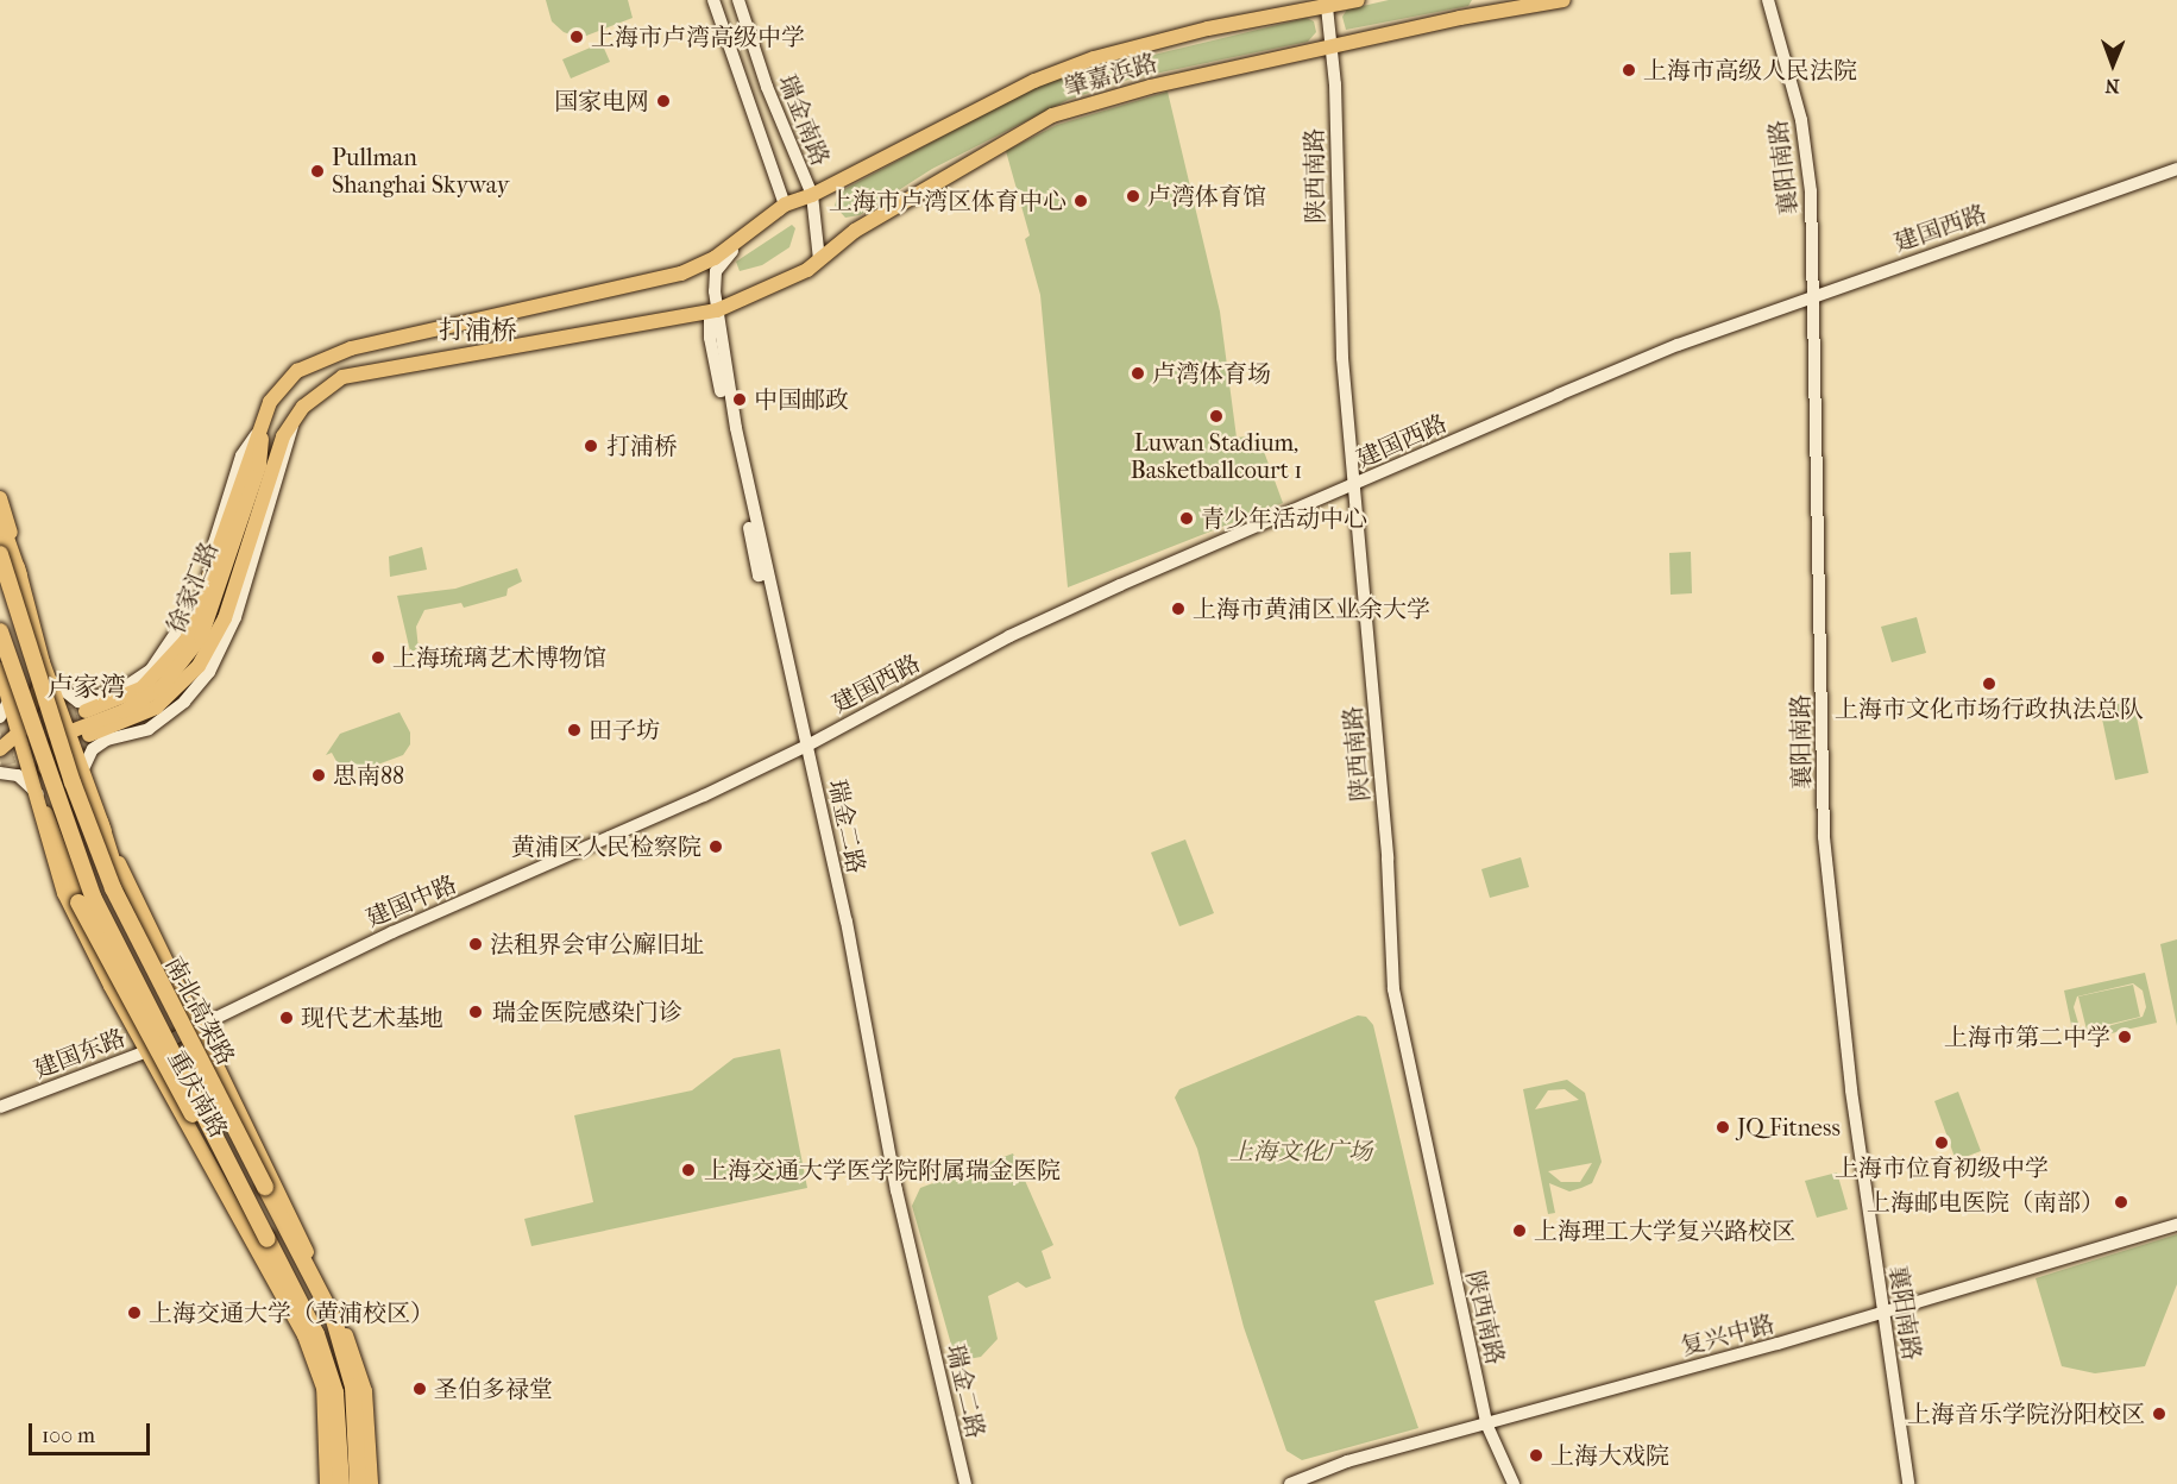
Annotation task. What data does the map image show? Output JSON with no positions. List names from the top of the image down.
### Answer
{
  "streets": {
    "highway": ["南北高架路"],
    "main road": [
      "肇嘉浜路",
      "瑞金南路",
      "襄阳南路",
      "陕西南路",
      "建国西路",
      "徐家汇路",
      "瑞金二路",
      "建国中路",
      "建国东路",
      "重庆南路",
      "复兴中路"
    ]
  },
  "crossings": [
    ["肇嘉浜路", "瑞金南路"],
    ["肇嘉浜路", "陕西南路"],
    ["肇嘉浜路", "徐家汇路"],
    ["肇嘉浜路", "瑞金二路"],
    ["瑞金南路", "瑞金二路"],
    ["襄阳南路", "建国西路"],
    ["襄阳南路", "复兴中路"],
    ["陕西南路", "建国西路"],
    ["陕西南路", "复兴中路"],
    ["建国西路", "瑞金二路"],
    ["建国西路", "建国中路"],
    ["徐家汇路", "瑞金二路"],
    ["徐家汇路", "重庆南路"],
    ["建国中路", "建国东路"],
    ["建国中路", "重庆南路"],
    ["建国东路", "重庆南路"]
  ],
  "districts": ["打浦桥", "卢家湾"],
  "parks": ["上海文化广场"],
  "places": [
    "上海市卢湾高级中学",
    "上海市高级人民法院",
    "国家电网",
    "Pullman Shanghai Skyway",
    "卢湾体育馆",
    "上海市卢湾区体育中心",
    "卢湾体育场",
    "中国邮政",
    "Luwan Stadium, Basketballcourt 1",
    "打浦桥",
    "青少年活动中心",
    "上海市黄浦区业余大学",
    "上海琉璃艺术博物馆",
    "上海市文化市场行政执法总队",
    "田子坊",
    "思南88",
    "黄浦区人民检察院",
    "法租界会审公廨旧址",
    "瑞金医院感染门诊",
    "现代艺术基地",
    "上海市第二中学",
    "JQ Fitness",
    "上海市位育初级中学",
    "上海交通大学医学院附属瑞金医院",
    "上海邮电医院（南部）",
    "上海理工大学复兴路校区",
    "上海交通大学（黄浦校区）",
    "圣伯多禄堂",
    "上海音乐学院汾阳校区",
    "上海大戏院"
  ],
  "scale_bar": "100 m",
  "north": "bottom"
}
